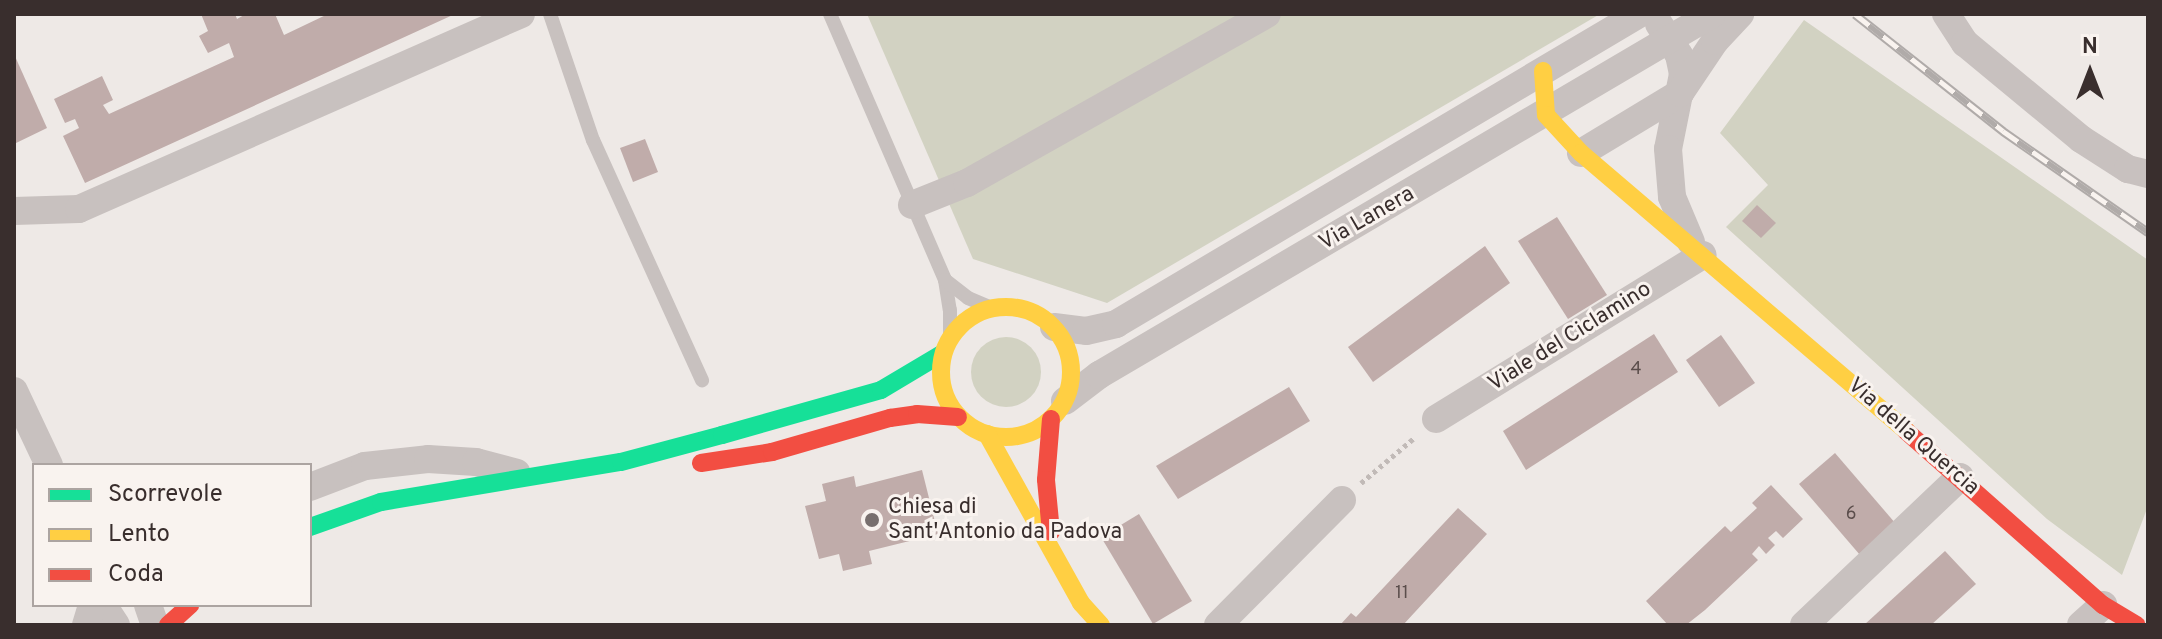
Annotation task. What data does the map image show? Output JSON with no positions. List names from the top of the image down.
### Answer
{
  "streets": {
    "main road": ["Via della Quercia"],
    "street": ["Via Lanera", "Viale del Ciclamino"]
  },
  "crossings": [
    ["Via Lanera", "Via della Quercia"],
    ["Viale del Ciclamino", "Via della Quercia"]
  ],
  "places": ["Chiesa di Sant'Antonio da Padova"],
  "house_numbers": ["4", "6", "11"],
  "legend": ["Scorrevole", "Lento", "Coda"],
  "north": "top"
}
